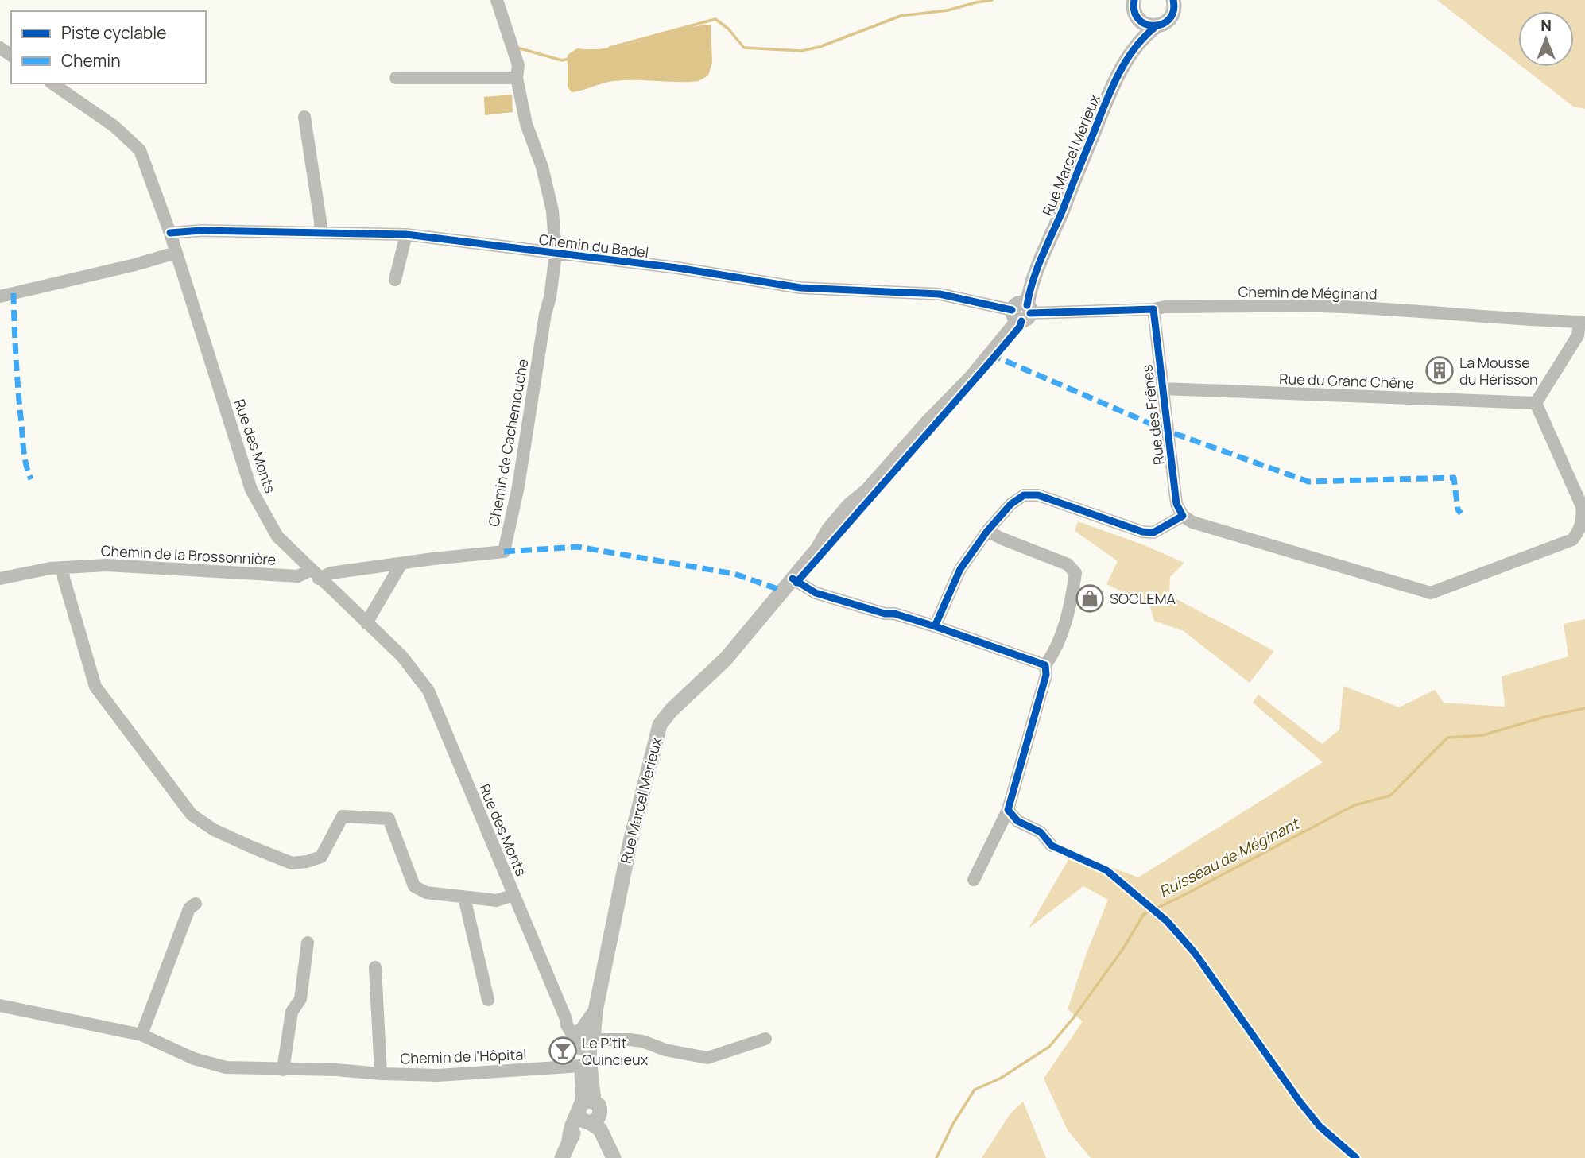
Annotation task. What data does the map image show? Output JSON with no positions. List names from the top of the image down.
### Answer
{
  "streets": {
    "main road": ["Rue Marcel Merieux"],
    "street": [
      "Chemin du Badel",
      "Chemin de Méginand",
      "Rue du Grand Chêne",
      "Rue des Frênes",
      "Chemin de Cachemouche",
      "Rue des Monts",
      "Chemin de la Brossonnière",
      "Chemin de l'Hôpital"
    ]
  },
  "crossings": [
    ["Rue Marcel Merieux", "Chemin du Badel"],
    ["Rue Marcel Merieux", "Chemin de Méginand"],
    ["Rue Marcel Merieux", "Rue des Monts"],
    ["Rue Marcel Merieux", "Chemin de l'Hôpital"],
    ["Chemin du Badel", "Chemin de Méginand"],
    ["Chemin du Badel", "Chemin de Cachemouche"],
    ["Chemin du Badel", "Rue des Monts"],
    ["Chemin de Méginand", "Rue des Frênes"],
    ["Rue du Grand Chêne", "Rue des Frênes"],
    ["Chemin de Cachemouche", "Rue des Monts"],
    ["Chemin de Cachemouche", "Chemin de la Brossonnière"],
    ["Rue des Monts", "Chemin de la Brossonnière"]
  ],
  "water": ["Ruisseau de Méginant"],
  "places": {
    "building": ["La Mousse du Hérisson"],
    "shop": ["SOCLEMA"],
    "bar": ["Le P'tit Quincieux"]
  },
  "legend": ["Piste cyclable", "Chemin"],
  "north": "top"
}
